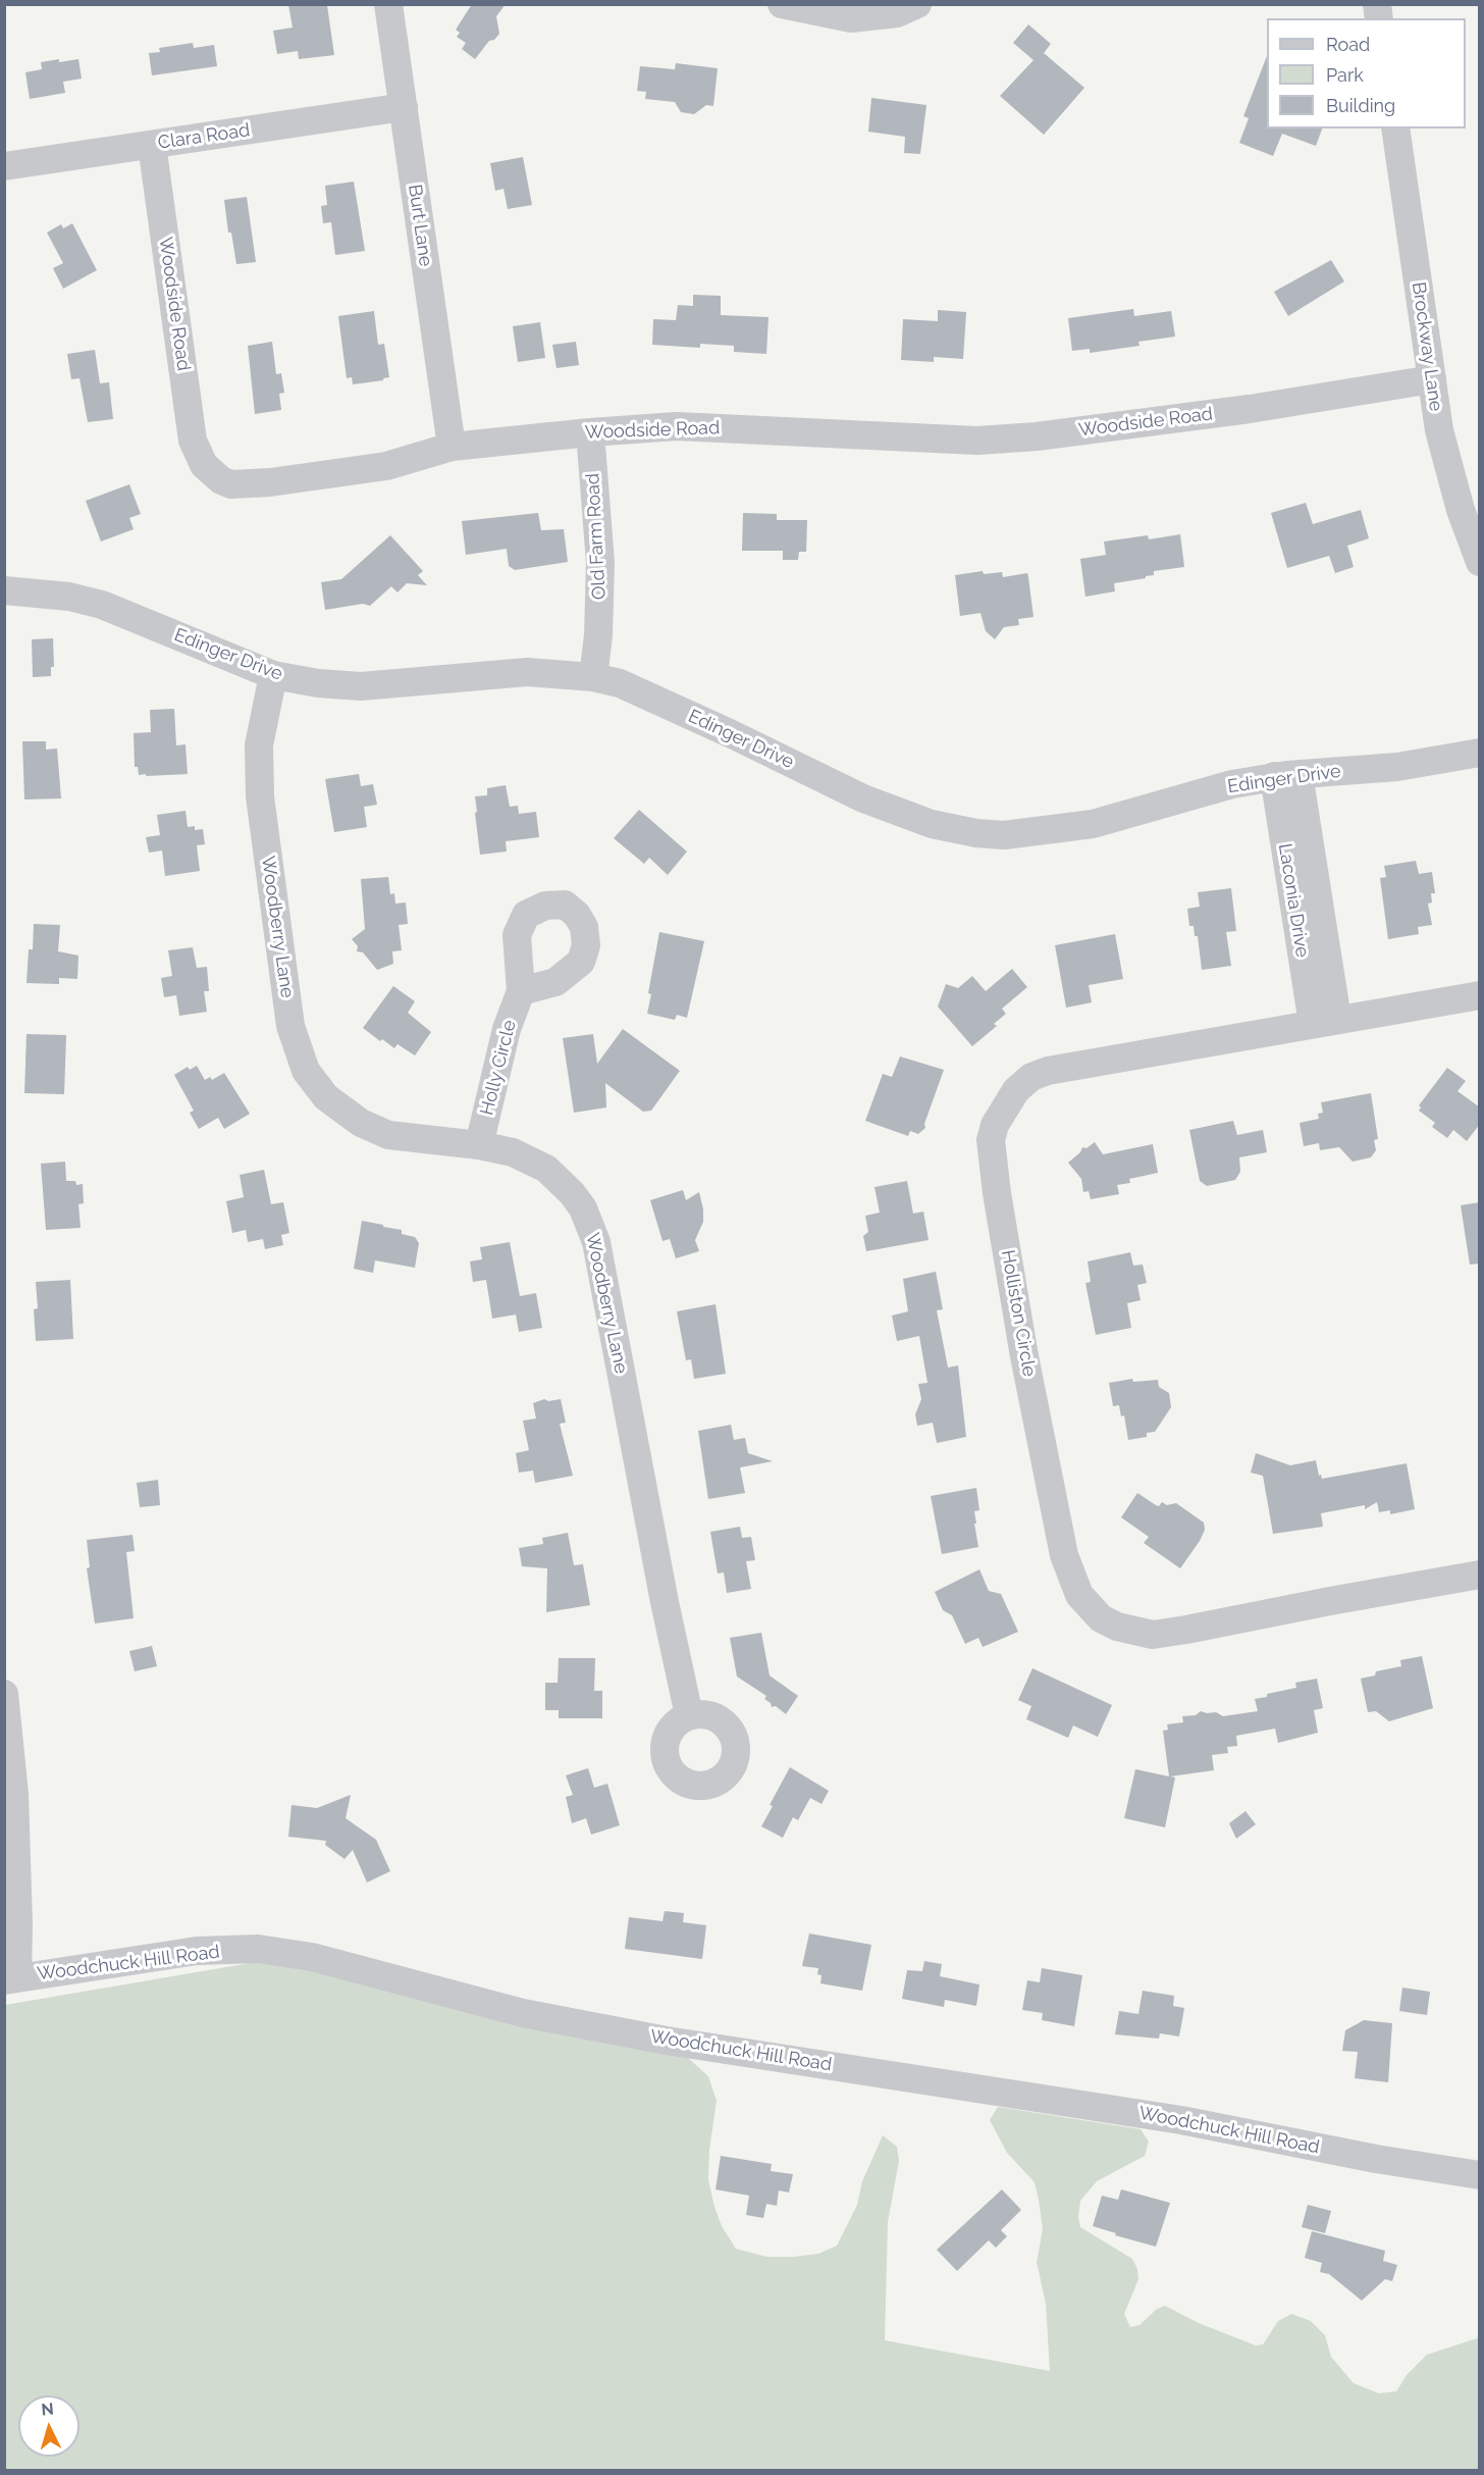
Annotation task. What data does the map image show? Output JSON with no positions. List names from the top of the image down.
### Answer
{
  "streets": {
    "street": [
      "Clara Road",
      "Burt Lane",
      "Woodside Road",
      "Brockway Lane",
      "Old Farm Road",
      "Edinger Drive",
      "Laconia Drive",
      "Woodberry Lane",
      "Holly Circle",
      "Holliston Circle",
      "Woodchuck Hill Road"
    ]
  },
  "crossings": [
    ["Clara Road", "Burt Lane"],
    ["Clara Road", "Woodside Road"],
    ["Burt Lane", "Woodside Road"],
    ["Woodside Road", "Brockway Lane"],
    ["Woodside Road", "Old Farm Road"],
    ["Old Farm Road", "Edinger Drive"],
    ["Edinger Drive", "Laconia Drive"],
    ["Edinger Drive", "Woodberry Lane"],
    ["Laconia Drive", "Holliston Circle"],
    ["Woodberry Lane", "Holly Circle"]
  ],
  "legend": ["Road", "Park", "Building"],
  "north": "top"
}
